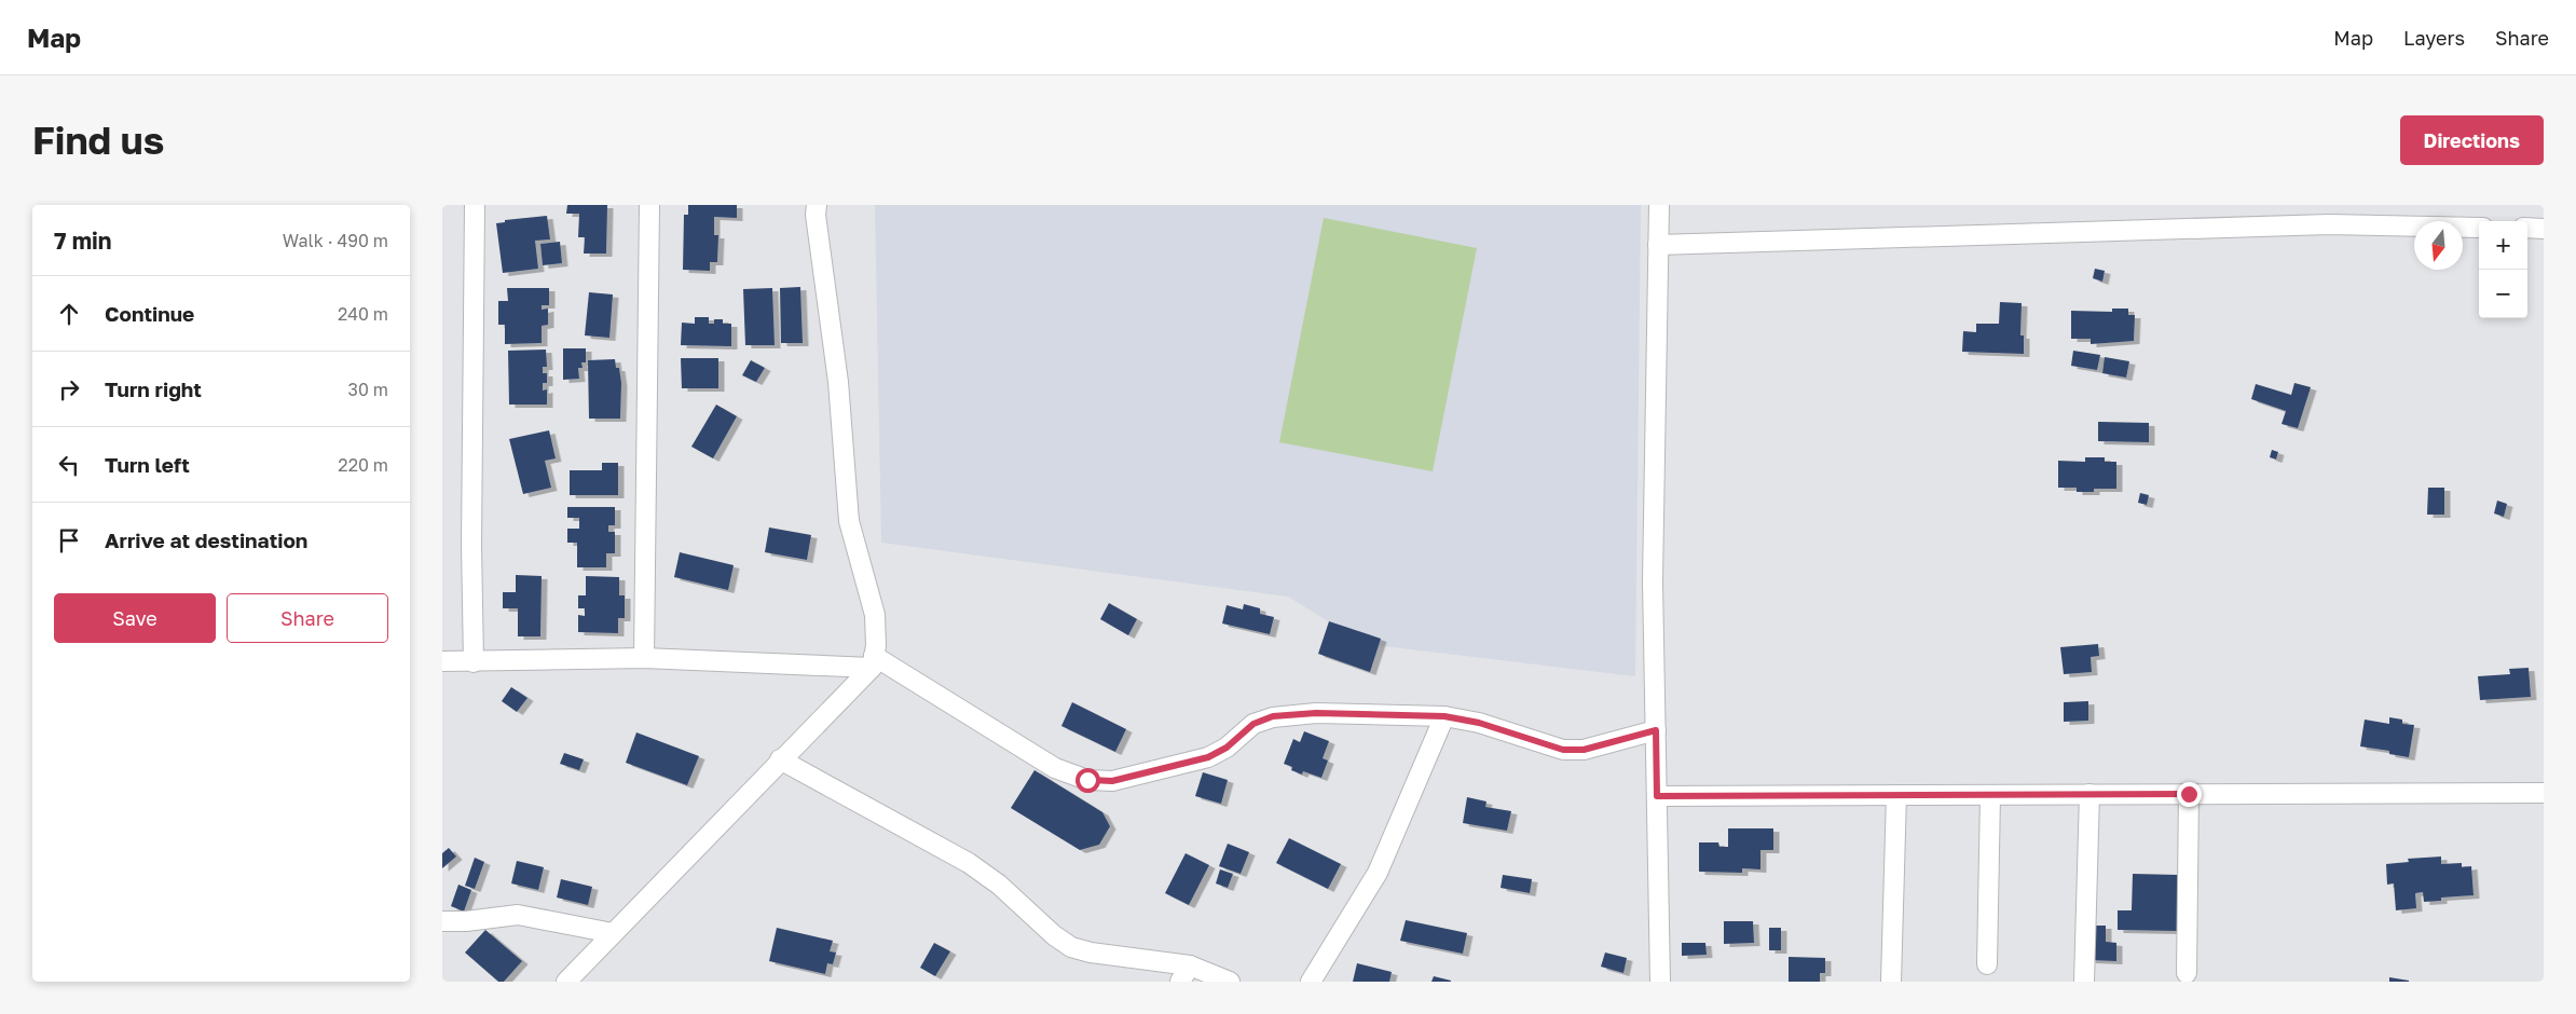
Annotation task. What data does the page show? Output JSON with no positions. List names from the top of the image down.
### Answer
{
  "north": "bottom",
  "page": {
    "header": "Map",
    "nav": ["Map", "Layers", "Share"],
    "buttons": [
      "Directions",
      ["Save", "Share"]
    ],
    "title": "Find us",
    "heading": ["7 min", "Walk · 490 m"],
    "map_buttons": ["+", "−"],
    "list": [
      ["Continue", "240 m"],
      ["Turn right", "30 m"],
      ["Turn left", "220 m"],
      "Arrive at destination"
    ]
  }
}
